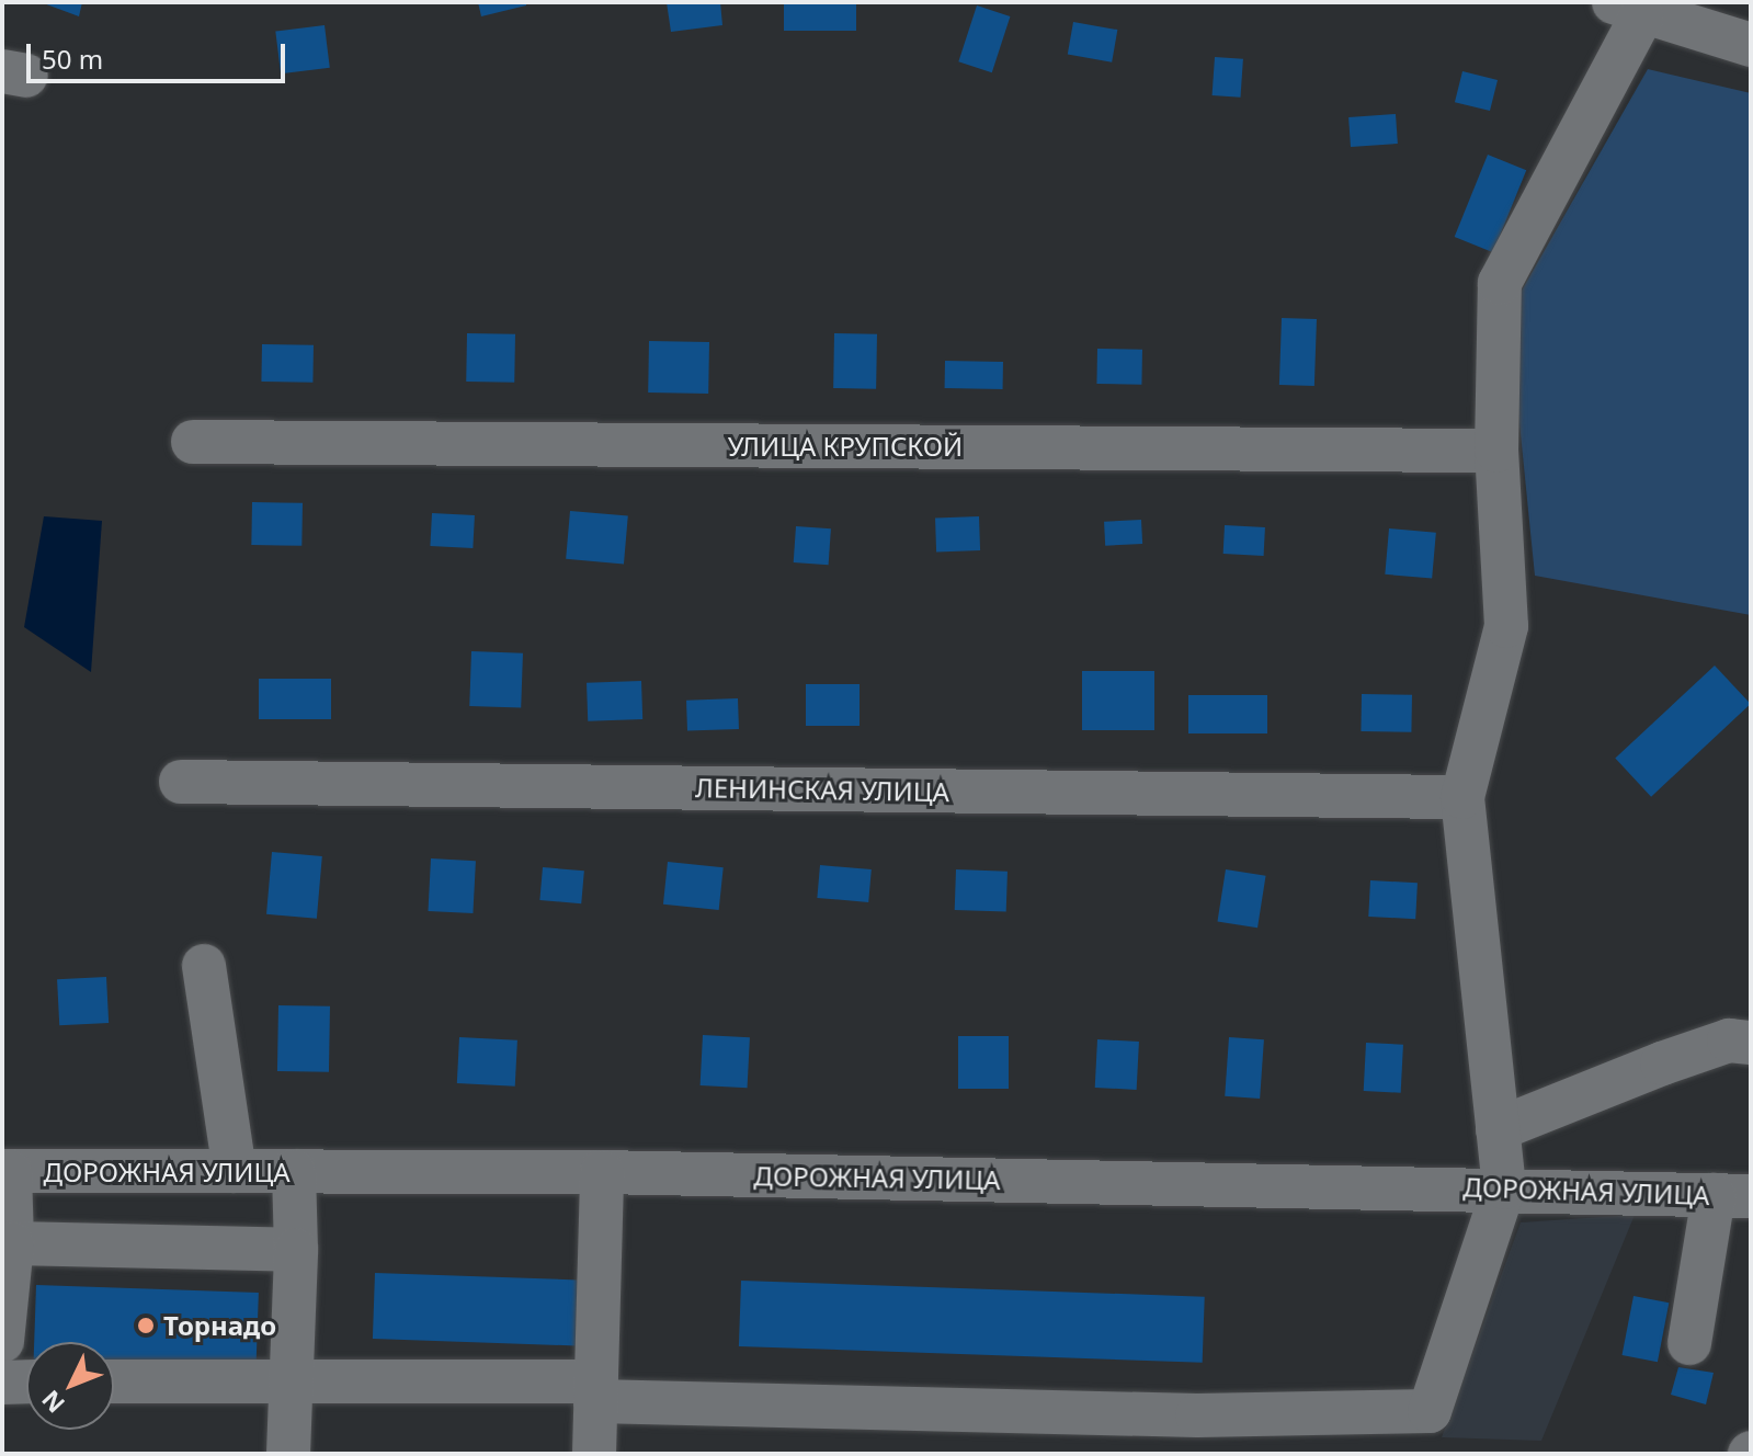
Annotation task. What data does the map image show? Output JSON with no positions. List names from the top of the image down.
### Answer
{
  "streets": {
    "street": ["УЛИЦА КРУПСКОЙ", "ЛЕНИНСКАЯ УЛИЦА", "ДОРОЖНАЯ УЛИЦА"]
  },
  "places": ["Торнадо"],
  "scale_bar": "50 m",
  "north": "bottom left"
}
